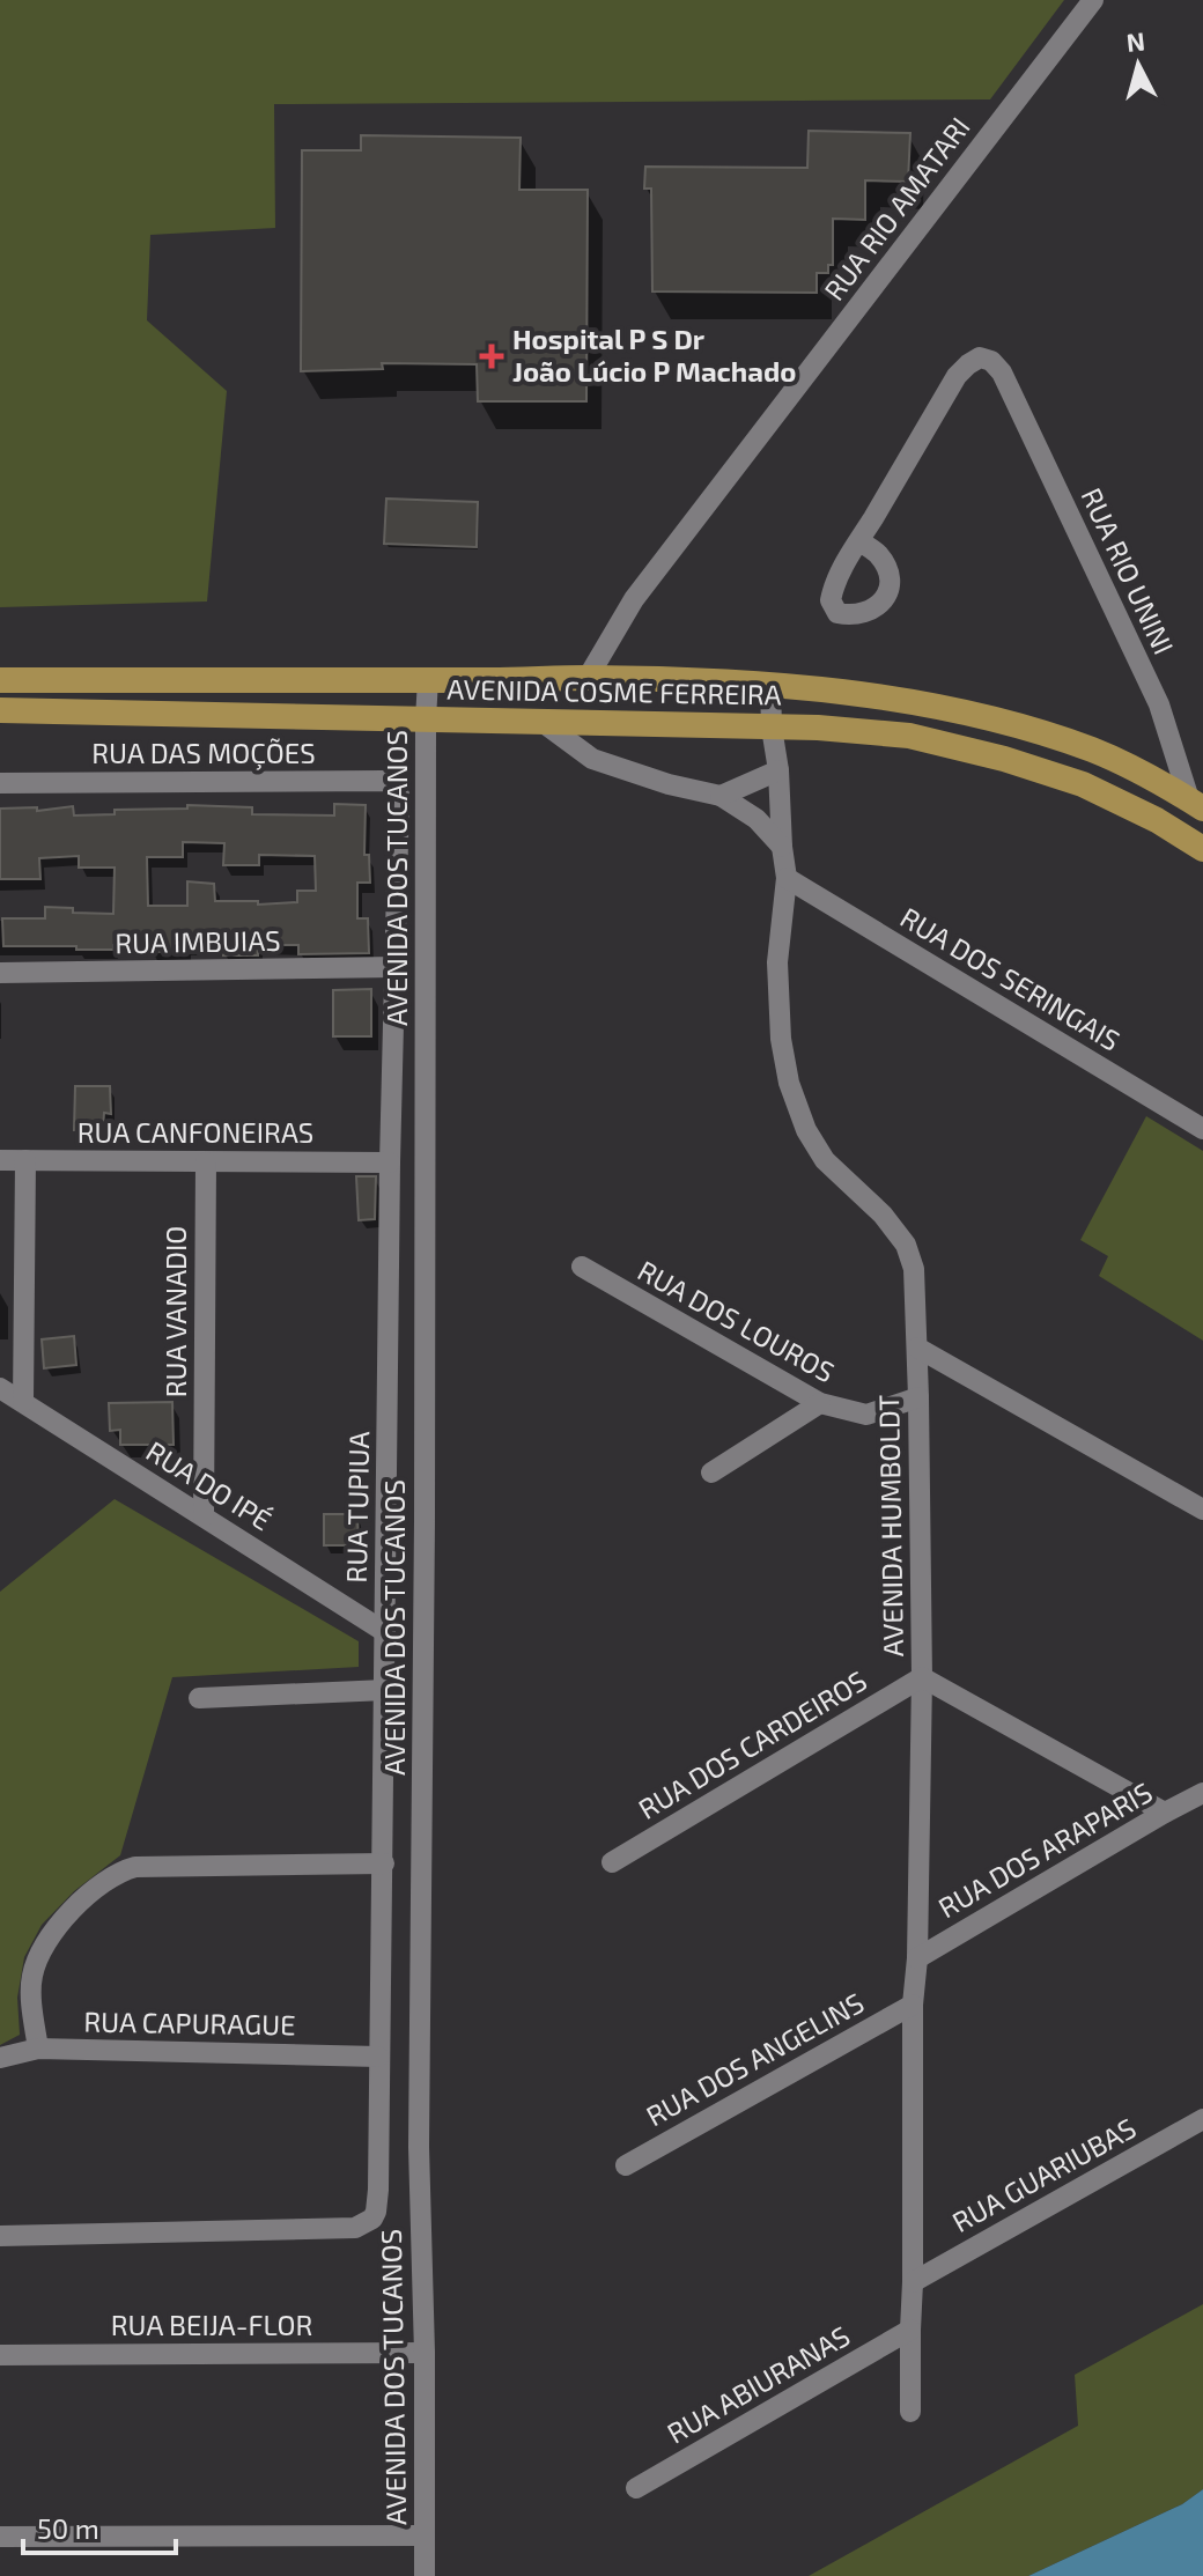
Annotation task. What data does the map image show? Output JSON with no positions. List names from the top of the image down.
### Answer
{
  "streets": {
    "main road": ["AVENIDA COSME FERREIRA"],
    "street": [
      "RUA RIO AMATARI",
      "RUA RIO UNINI",
      "RUA DAS MOÇÕES",
      "AVENIDA DOS TUCANOS",
      "RUA IMBUIAS",
      "RUA DOS SERINGAIS",
      "RUA CANFONEIRAS",
      "RUA VANADIO",
      "RUA DOS LOUROS",
      "RUA DO IPÉ",
      "RUA TUPIUA",
      "AVENIDA HUMBOLDT",
      "RUA DOS CARDEIROS",
      "RUA DOS ARAPARIS",
      "RUA CAPURAGUE",
      "RUA DOS ANGELINS",
      "RUA GUARIUBAS",
      "RUA BEIJA-FLOR",
      "RUA ABIURANAS"
    ]
  },
  "crossings": [
    ["RUA RIO AMATARI", "AVENIDA COSME FERREIRA"],
    ["RUA RIO UNINI", "AVENIDA COSME FERREIRA"],
    ["AVENIDA COSME FERREIRA", "AVENIDA DOS TUCANOS"],
    ["AVENIDA COSME FERREIRA", "AVENIDA HUMBOLDT"],
    ["RUA DAS MOÇÕES", "RUA TUPIUA"],
    ["AVENIDA DOS TUCANOS", "RUA BEIJA-FLOR"],
    ["RUA IMBUIAS", "RUA TUPIUA"],
    ["RUA DOS SERINGAIS", "AVENIDA HUMBOLDT"],
    ["RUA CANFONEIRAS", "RUA VANADIO"],
    ["RUA CANFONEIRAS", "RUA TUPIUA"],
    ["RUA VANADIO", "RUA DO IPÉ"],
    ["RUA DOS LOUROS", "AVENIDA HUMBOLDT"],
    ["RUA DO IPÉ", "RUA TUPIUA"],
    ["RUA TUPIUA", "RUA CAPURAGUE"],
    ["AVENIDA HUMBOLDT", "RUA DOS CARDEIROS"],
    ["AVENIDA HUMBOLDT", "RUA DOS ARAPARIS"],
    ["AVENIDA HUMBOLDT", "RUA DOS ANGELINS"],
    ["AVENIDA HUMBOLDT", "RUA GUARIUBAS"],
    ["AVENIDA HUMBOLDT", "RUA ABIURANAS"]
  ],
  "places": {
    "health": ["Hospital P S Dr João Lúcio P Machado"]
  },
  "scale_bar": "50 m",
  "north": "top"
}
